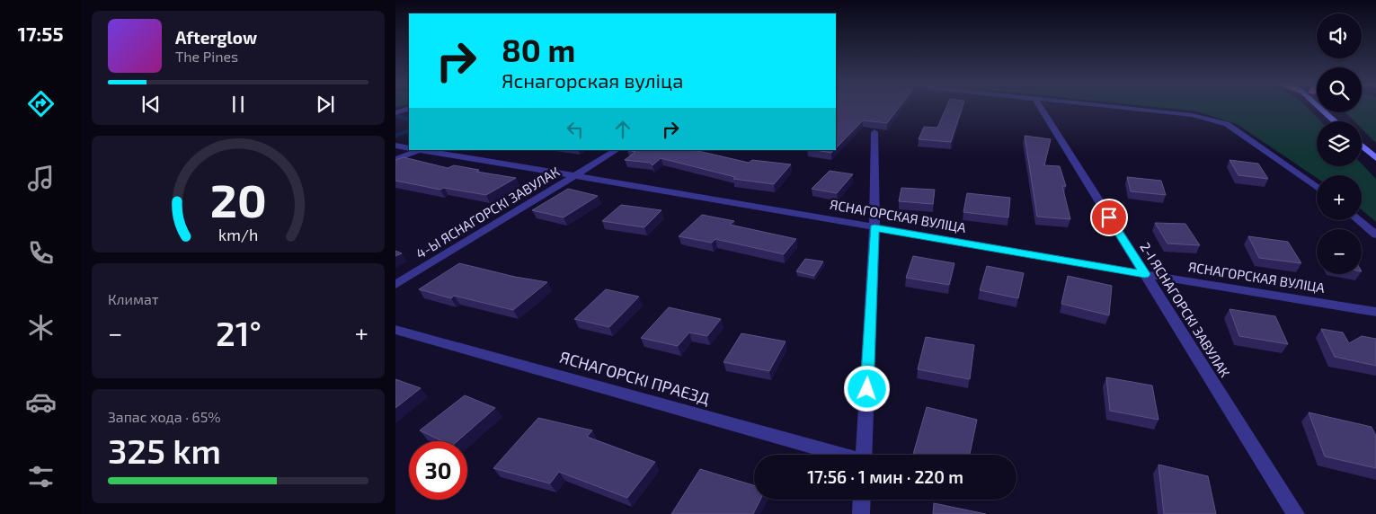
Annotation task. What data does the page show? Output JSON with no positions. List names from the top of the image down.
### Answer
{
  "streets": {
    "street": [
      "4-Ы ЯСНАГОРСКІ ЗАВУЛАК",
      "ЯСНАГОРСКАЯ ВУЛІЦА",
      "2-І ЯСНАГОРСКІ ЗАВУЛАК",
      "ЯСНАГОРСКІ ПРАЕЗД"
    ]
  },
  "crossings": [
    ["4-Ы ЯСНАГОРСКІ ЗАВУЛАК", "ЯСНАГОРСКАЯ ВУЛІЦА"],
    ["ЯСНАГОРСКАЯ ВУЛІЦА", "2-І ЯСНАГОРСКІ ЗАВУЛАК"]
  ],
  "page": {
    "tabs": "17:55",
    "map_buttons": ["+", "−"],
    "turn": ["80 m", "Яснагорская вуліца"],
    "song": ["Afterglow", "The Pines"],
    "tile": [
      "Климат",
      ["Запас хода · 65%", "325 km"]
    ],
    "heat": ["−", "21°", "+"],
    "limit": "30",
    "trip": "17:56 · 1 мин · 220 m",
    "gauge": ["20", "km/h"]
  }
}
